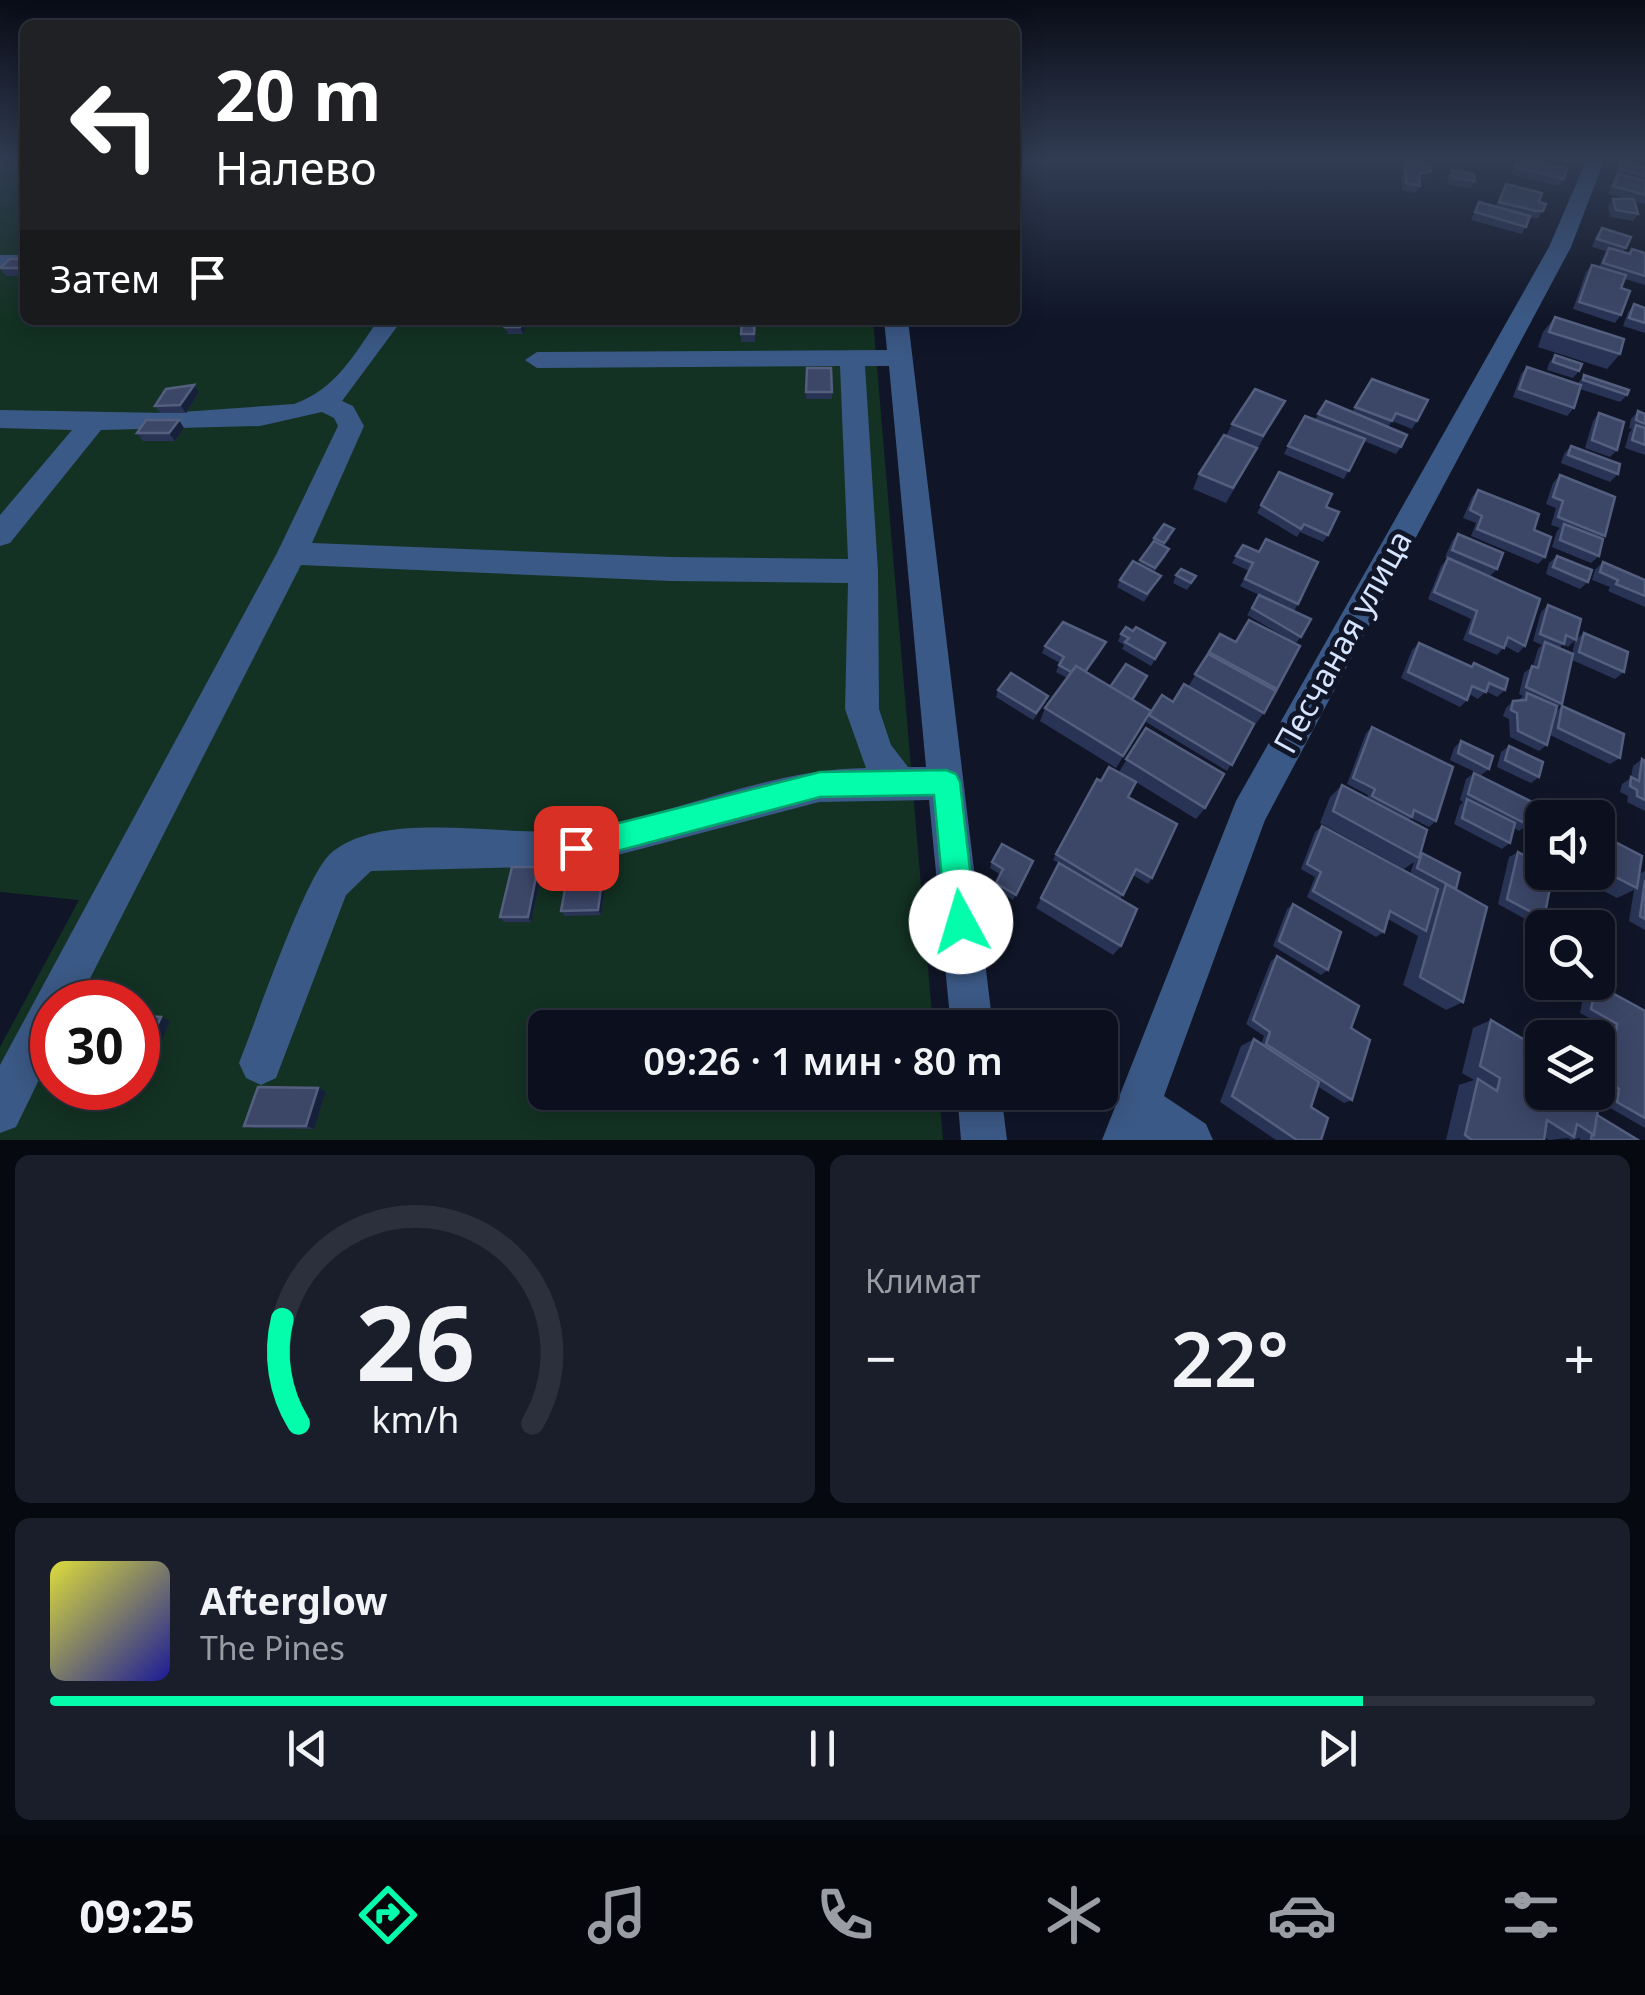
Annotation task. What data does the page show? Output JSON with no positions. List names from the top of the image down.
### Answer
{
  "streets": {
    "street": ["Песчаная улица"]
  },
  "page": {
    "turn": ["20 m", "Налево"],
    "then": "Затем",
    "limit": "30",
    "trip": "09:26 · 1 мин · 80 m",
    "tile": "Климат",
    "heat": ["−", "22°", "+"],
    "song": ["Afterglow", "The Pines"],
    "tabs": "09:25",
    "gauge": ["26", "km/h"]
  }
}
